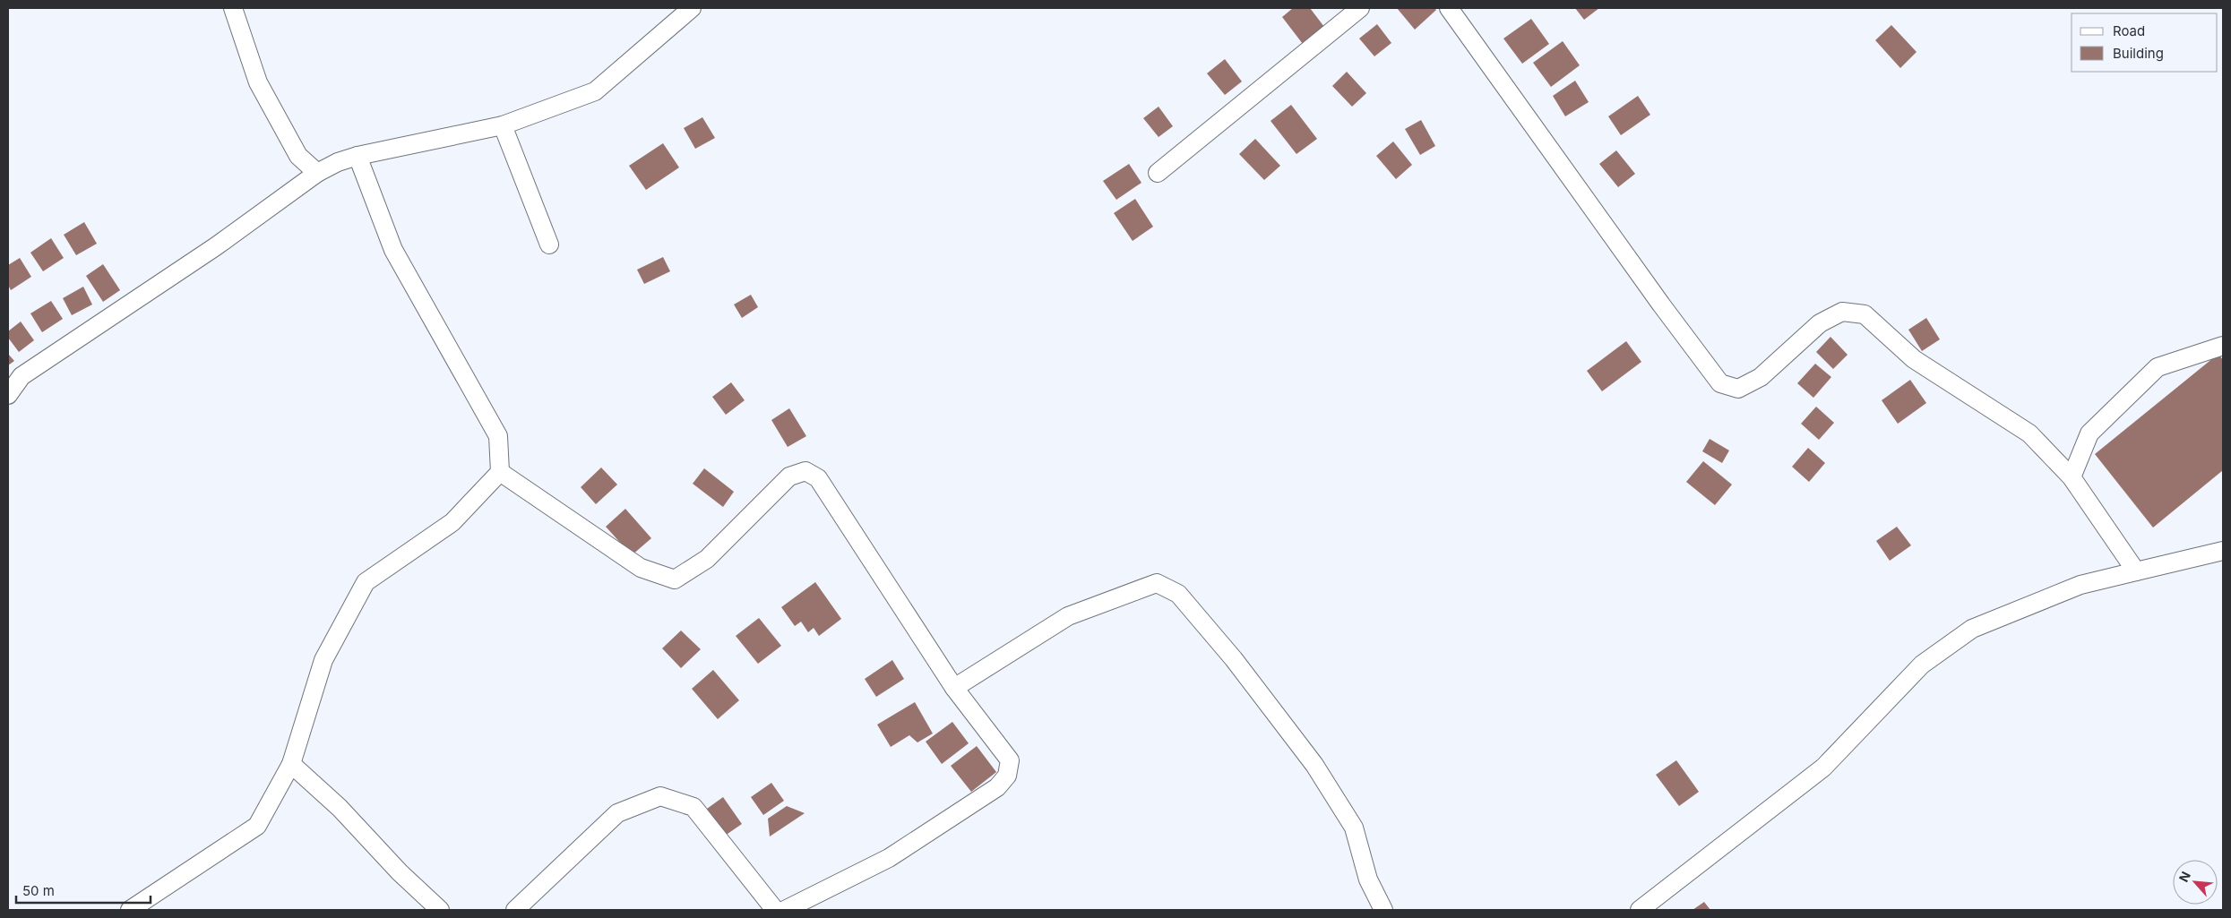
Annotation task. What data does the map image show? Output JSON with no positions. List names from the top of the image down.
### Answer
{
  "legend": ["Road", "Building"],
  "scale_bar": "50 m",
  "north": "top left"
}
